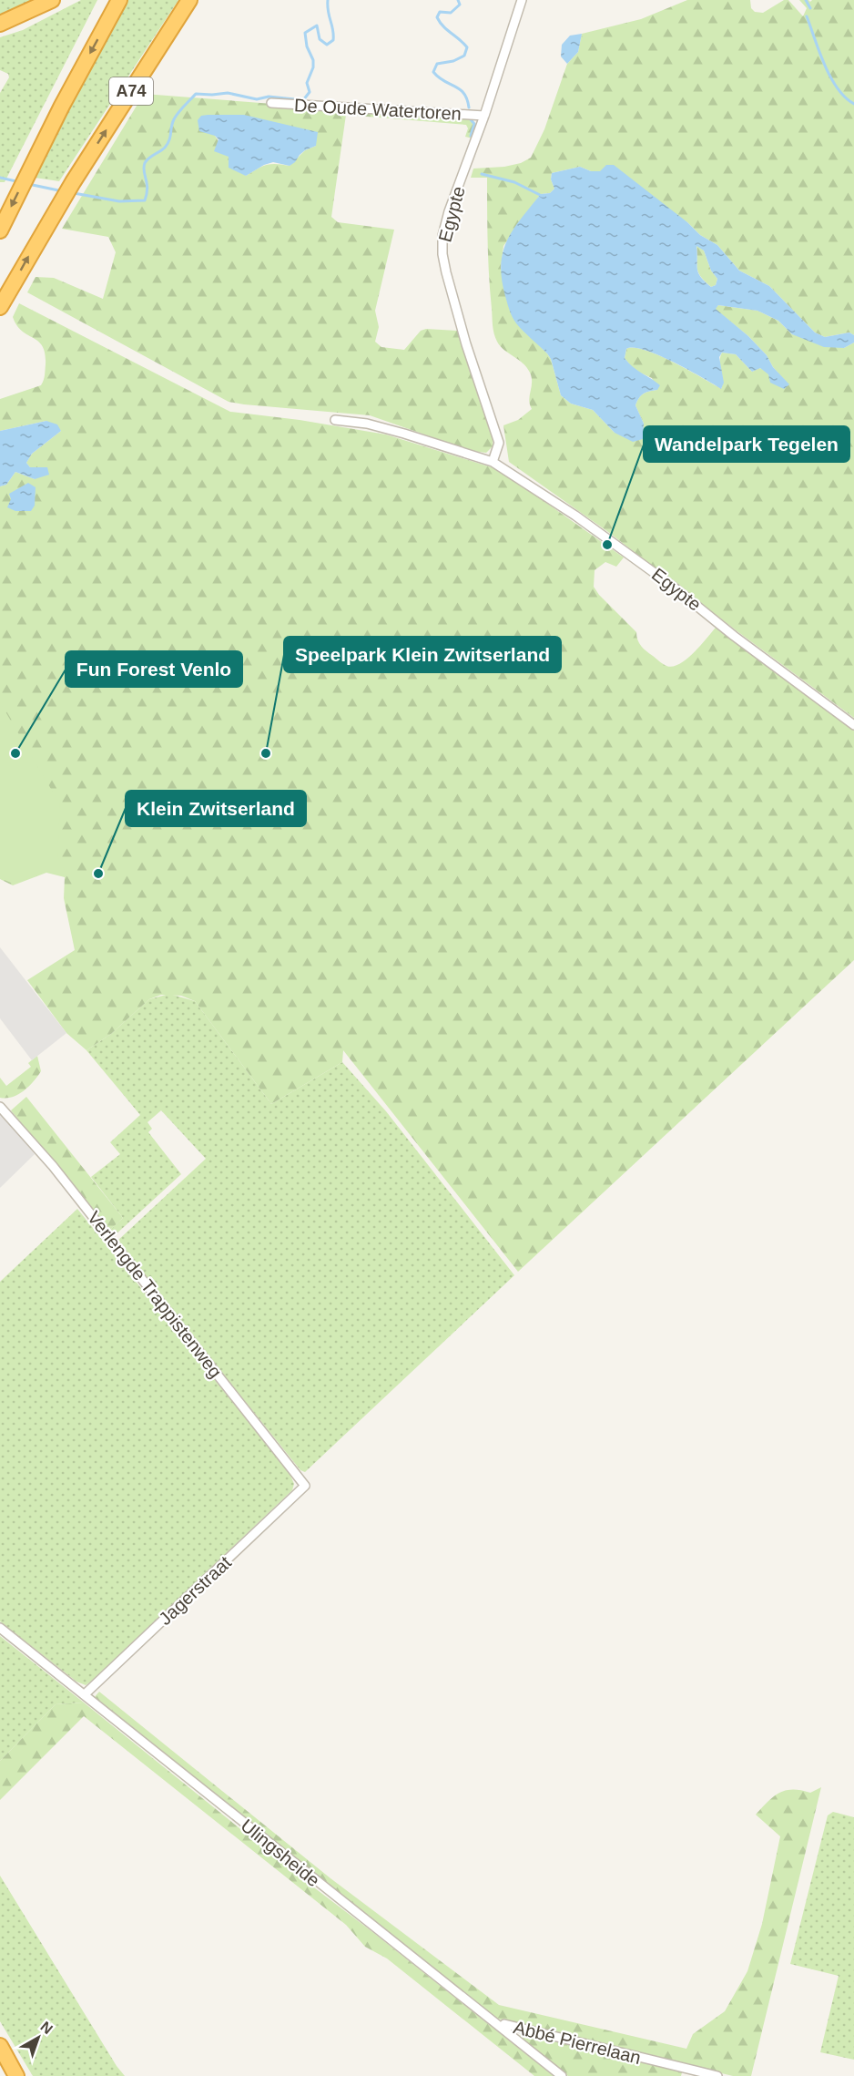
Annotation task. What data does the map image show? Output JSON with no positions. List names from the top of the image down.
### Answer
{
  "streets": {
    "highway": ["A74"],
    "street": [
      "De Oude Watertoren",
      "Egypte",
      "Verlengde Trappistenweg",
      "Jagerstraat",
      "Ulingsheide",
      "Abbé Pierrelaan"
    ]
  },
  "crossings": [
    ["De Oude Watertoren", "Egypte"],
    ["Verlengde Trappistenweg", "Jagerstraat"],
    ["Jagerstraat", "Ulingsheide"],
    ["Ulingsheide", "Abbé Pierrelaan"]
  ],
  "places": [
    "Wandelpark Tegelen",
    "Fun Forest Venlo",
    "Speelpark Klein Zwitserland",
    "Klein Zwitserland"
  ],
  "north": "top right"
}
